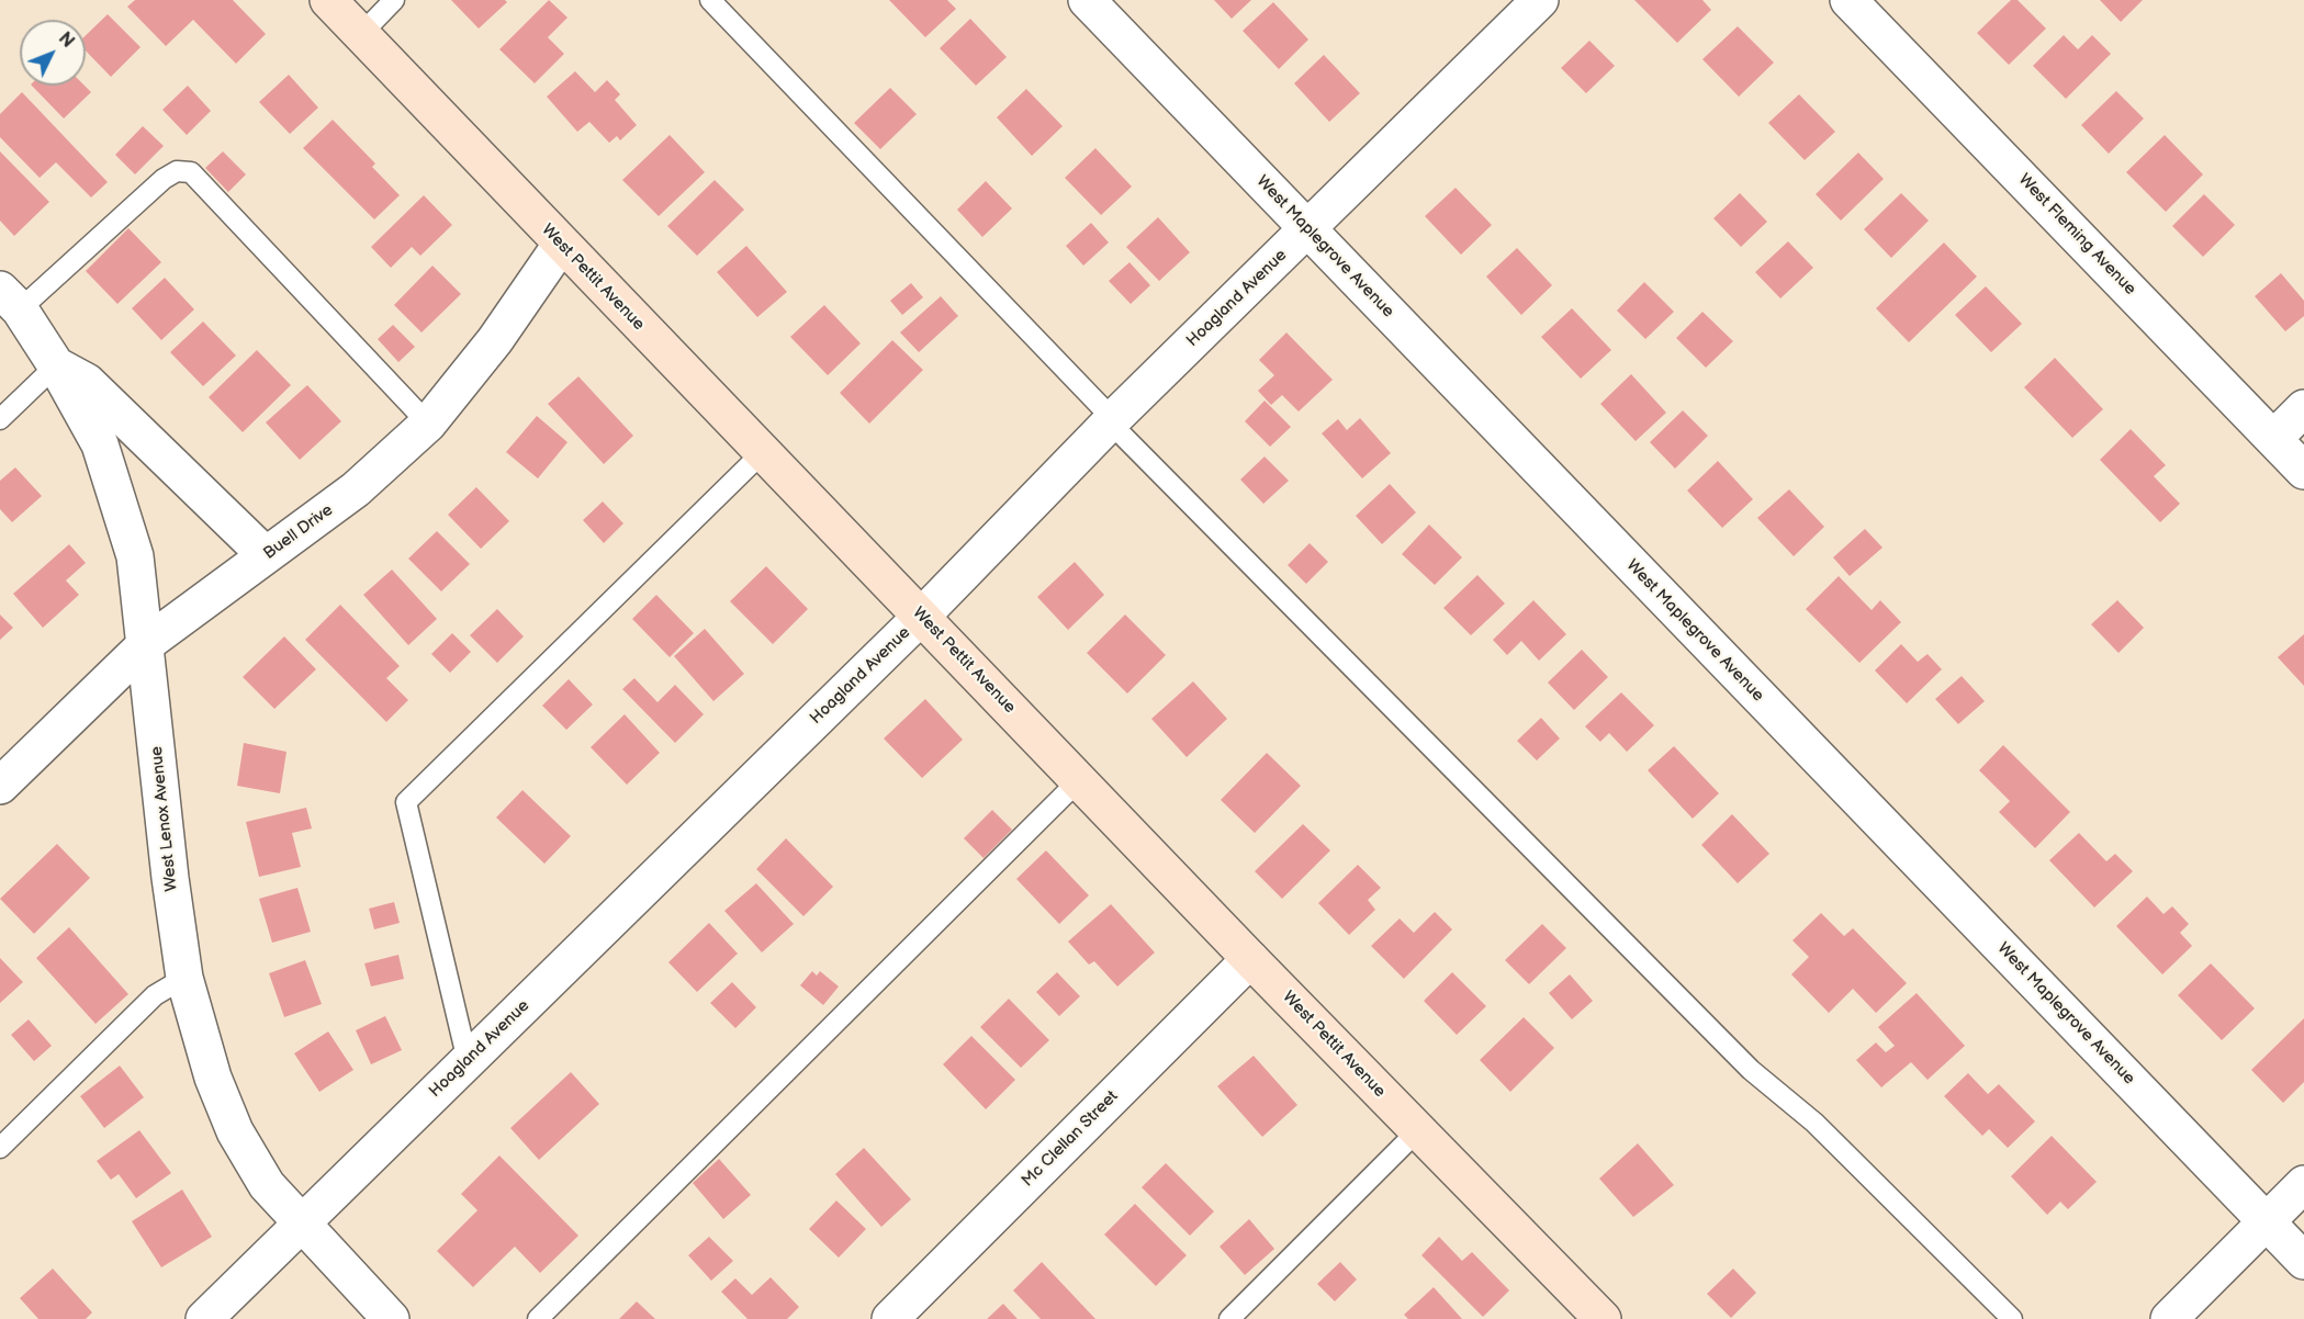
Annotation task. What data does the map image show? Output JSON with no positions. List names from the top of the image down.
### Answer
{
  "streets": {
    "street": [
      "West Fleming Avenue",
      "West Maplegrove Avenue",
      "West Pettit Avenue",
      "Hoagland Avenue",
      "Buell Drive",
      "West Lenox Avenue",
      "Mc Clellan Street"
    ]
  },
  "crossings": [
    ["West Maplegrove Avenue", "Hoagland Avenue"],
    ["West Pettit Avenue", "Hoagland Avenue"],
    ["West Pettit Avenue", "Buell Drive"],
    ["West Pettit Avenue", "Mc Clellan Street"],
    ["Hoagland Avenue", "West Lenox Avenue"],
    ["Buell Drive", "West Lenox Avenue"]
  ],
  "north": "top right"
}
